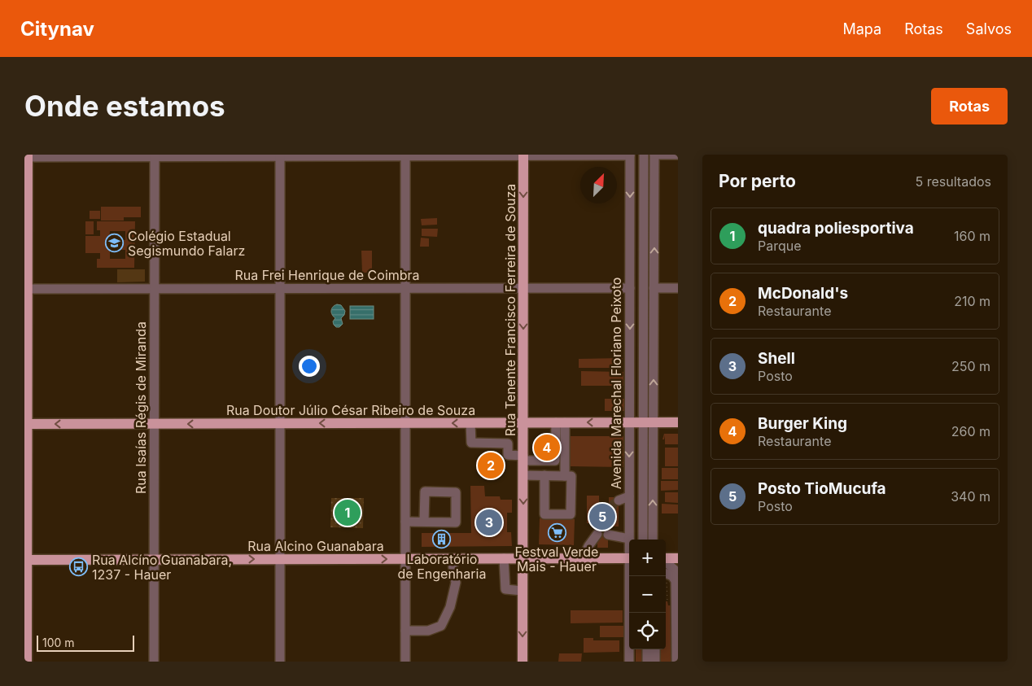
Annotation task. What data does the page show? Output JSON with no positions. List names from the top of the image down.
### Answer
{
  "streets": {
    "main road": ["Rua Tenente Francisco Ferreira de Souza", "Rua Doutor Júlio César Ribeiro de Souza", "Rua Alcino Guanabara"],
    "street": ["Rua Frei Henrique de Coimbra", "Avenida Marechal Floriano Peixoto", "Rua Isaías Régis de Miranda"]
  },
  "crossings": [
    ["Rua Frei Henrique de Coimbra", "Rua Tenente Francisco Ferreira de Souza"],
    ["Rua Frei Henrique de Coimbra", "Avenida Marechal Floriano Peixoto"],
    ["Rua Frei Henrique de Coimbra", "Rua Isaías Régis de Miranda"],
    ["Rua Tenente Francisco Ferreira de Souza", "Rua Doutor Júlio César Ribeiro de Souza"],
    ["Rua Tenente Francisco Ferreira de Souza", "Rua Alcino Guanabara"],
    ["Avenida Marechal Floriano Peixoto", "Rua Doutor Júlio César Ribeiro de Souza"],
    ["Rua Isaías Régis de Miranda", "Rua Doutor Júlio César Ribeiro de Souza"],
    ["Rua Isaías Régis de Miranda", "Rua Alcino Guanabara"]
  ],
  "one_way": ["Rua Tenente Francisco Ferreira de Souza", "Rua Doutor Júlio César Ribeiro de Souza", "Rua Alcino Guanabara"],
  "places": {
    "school or university": ["Colégio Estadual Segismundo Falarz"],
    "supermarket": ["Festval Verde Mais - Hauer"],
    "building": ["Laboratório de Engenharia"],
    "bus stop": ["Rua Alcíno Guanabara, 1237 - Hauer"]
  },
  "scale_bar": "100 m",
  "north": "top right",
  "page": {
    "header": "Citynav",
    "nav": ["Mapa", "Rotas", "Salvos"],
    "buttons": "Rotas",
    "title": "Onde estamos",
    "heading": ["Por perto", "5 resultados"],
    "list": [
      {
        "mark": "1",
        "name": "quadra poliesportiva",
        "note": "Parque",
        "value": "160 m"
      },
      {
        "mark": "2",
        "name": "McDonald's",
        "note": "Restaurante",
        "value": "210 m"
      },
      {
        "mark": "3",
        "name": "Shell",
        "note": "Posto",
        "value": "250 m"
      },
      {
        "mark": "4",
        "name": "Burger King",
        "note": "Restaurante",
        "value": "260 m"
      },
      {
        "mark": "5",
        "name": "Posto TioMucufa",
        "note": "Posto",
        "value": "340 m"
      }
    ],
    "pins": [
      "4",
      "2",
      "1",
      "5",
      "3"
    ],
    "map_buttons": ["+", "−"],
    "scale": "100 m"
  }
}
